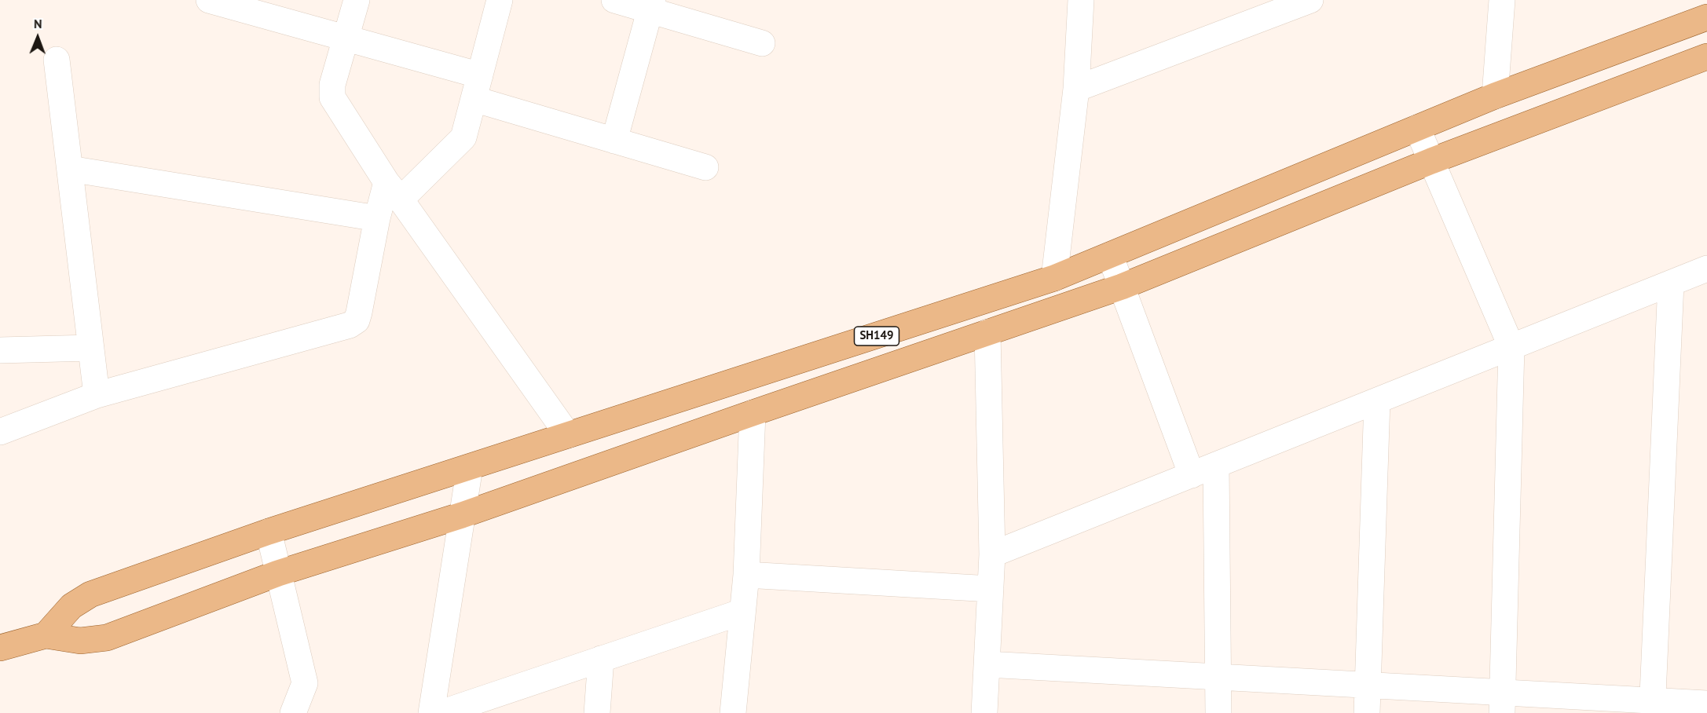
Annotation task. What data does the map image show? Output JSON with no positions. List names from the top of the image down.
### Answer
{
  "streets": {
    "main road": ["SH149"]
  },
  "north": "top"
}
